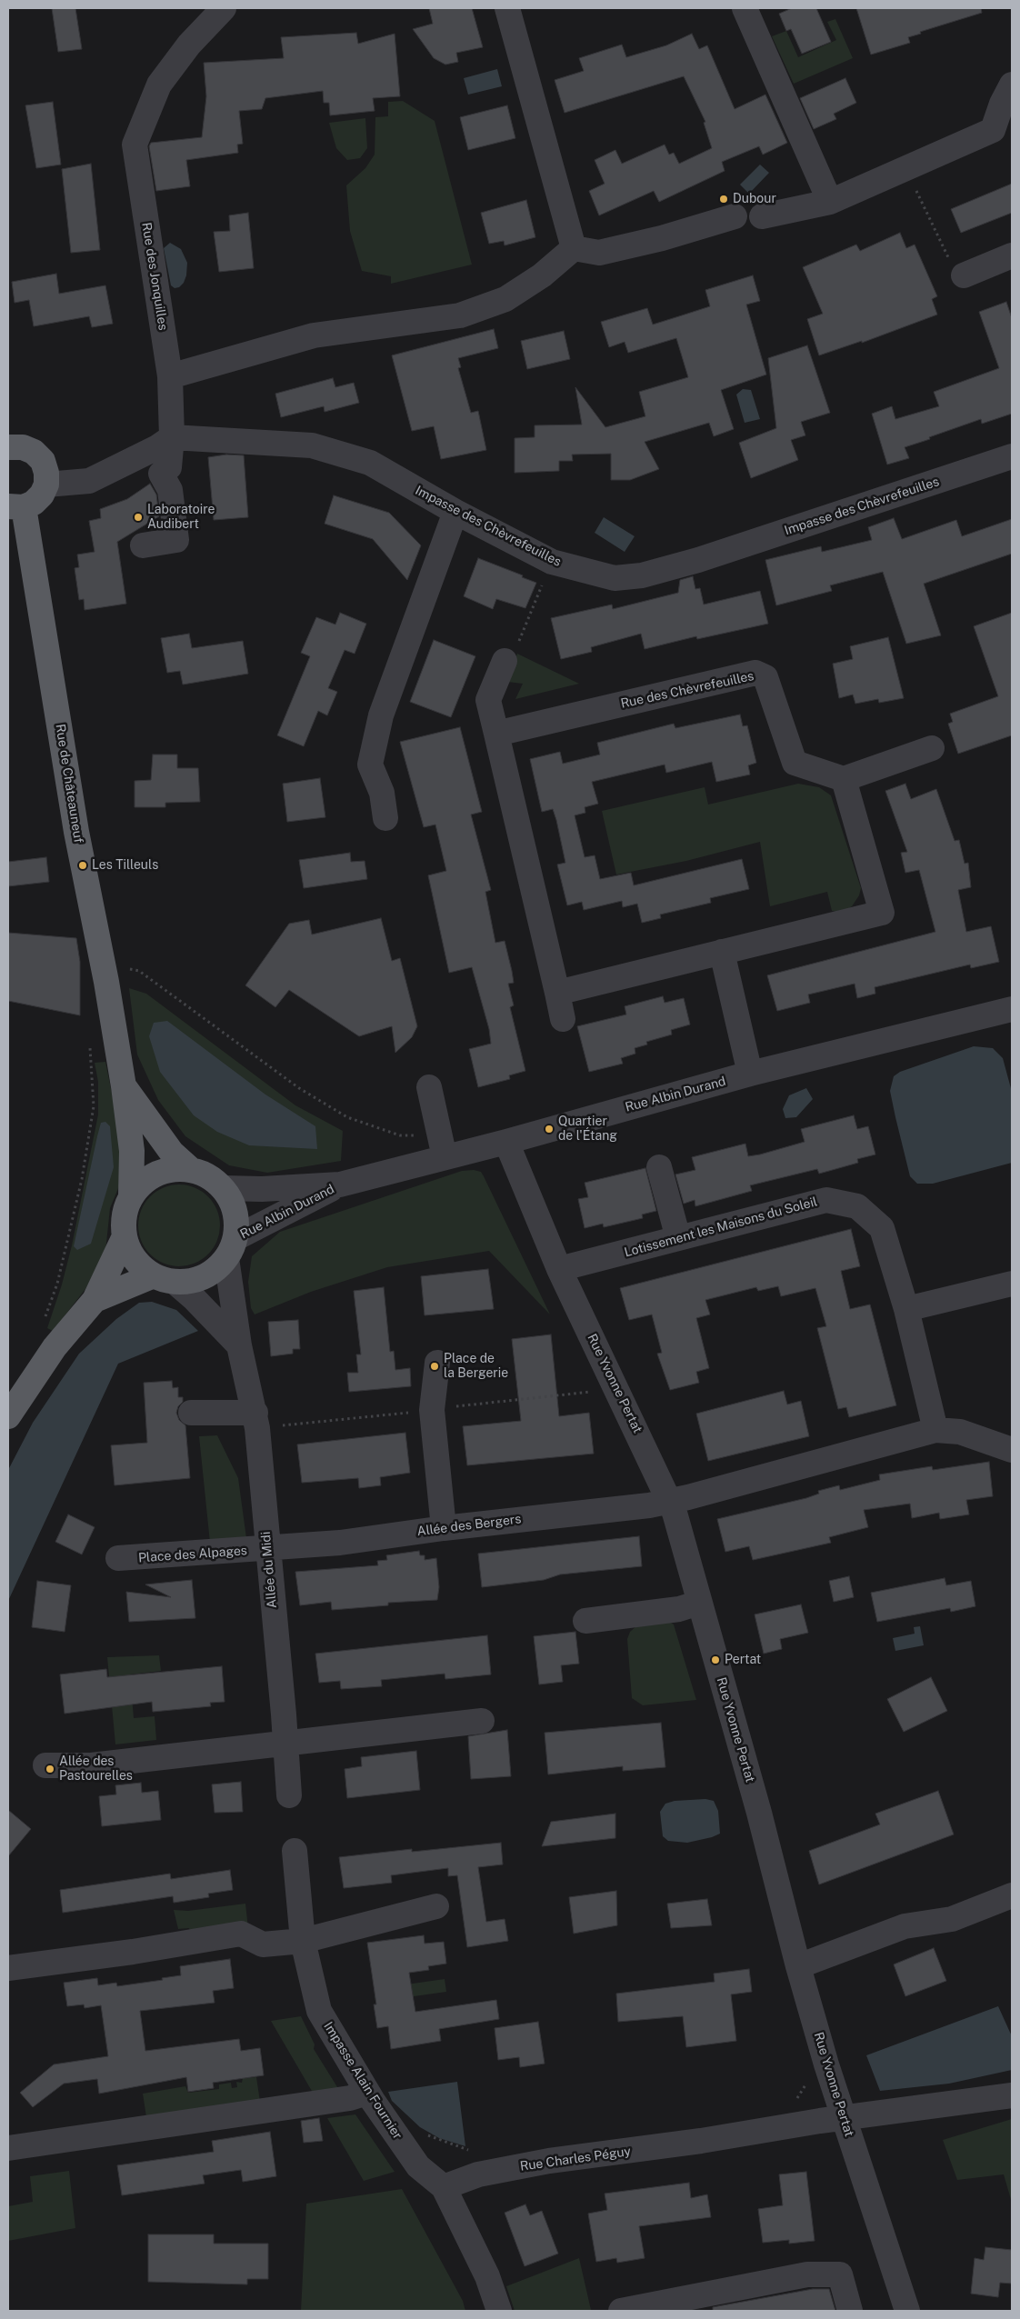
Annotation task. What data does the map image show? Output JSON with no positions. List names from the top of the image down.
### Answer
{
  "streets": {
    "main road": ["Rue de Châteauneuf"],
    "street": [
      "Rue des Jonquilles",
      "Impasse des Chèvrefeuilles",
      "Rue des Chèvrefeuilles",
      "Rue Albin Durand",
      "Lotissement les Maisons du Soleil",
      "Rue Yvonne Pertat",
      "Allée des Bergers",
      "Place des Alpages",
      "Allée du Midi",
      "Impasse Alain Fournier",
      "Rue Charles Péguy"
    ]
  },
  "crossings": [
    ["Rue des Jonquilles", "Impasse des Chèvrefeuilles"],
    ["Rue de Châteauneuf", "Rue Albin Durand"],
    ["Rue de Châteauneuf", "Allée du Midi"],
    ["Rue Albin Durand", "Rue Yvonne Pertat"],
    ["Rue Albin Durand", "Allée du Midi"],
    ["Lotissement les Maisons du Soleil", "Rue Yvonne Pertat"],
    ["Rue Yvonne Pertat", "Allée des Bergers"],
    ["Rue Yvonne Pertat", "Rue Charles Péguy"],
    ["Allée des Bergers", "Place des Alpages"],
    ["Allée des Bergers", "Allée du Midi"],
    ["Place des Alpages", "Allée du Midi"],
    ["Impasse Alain Fournier", "Rue Charles Péguy"]
  ],
  "places": [
    "Dubour",
    "Laboratoire Audibert",
    "Les Tilleuls",
    "Quartier de l'Étang",
    "Place de la Bergerie",
    "Pertat",
    "Allée des Pastourelles"
  ]
}
